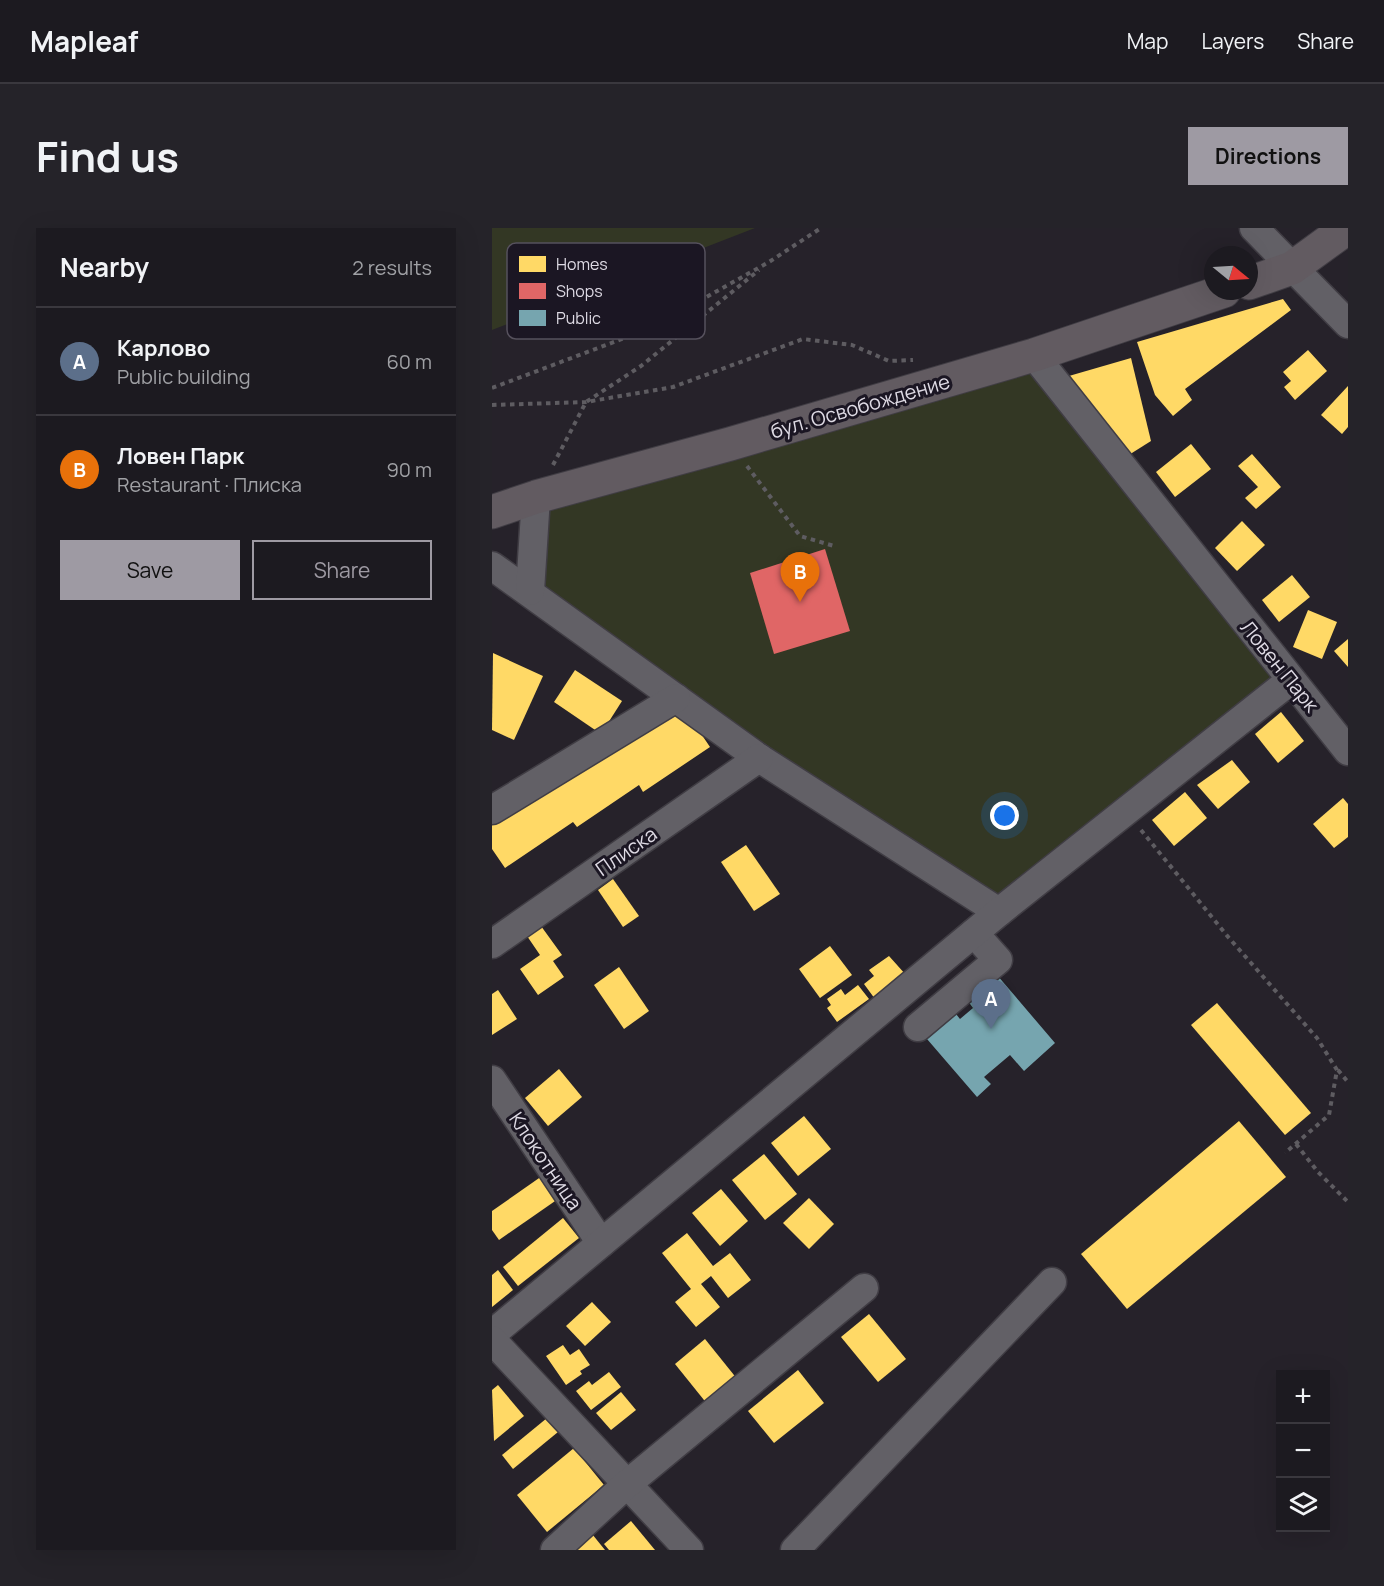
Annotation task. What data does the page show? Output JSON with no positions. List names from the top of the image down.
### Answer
{
  "streets": {
    "main road": ["бул. Освобождение"],
    "street": ["Ловен Парк", "Плиска", "Клокотница"]
  },
  "crossings": [
    ["бул. Освобождение", "Ловен Парк"]
  ],
  "legend": ["Homes", "Shops", "Public"],
  "north": "right",
  "page": {
    "header": "Mapleaf",
    "nav": ["Map", "Layers", "Share"],
    "title": "Find us",
    "buttons": [
      "Directions",
      ["Save", "Share"]
    ],
    "heading": ["Nearby", "2 results"],
    "list": [
      {
        "mark": "A",
        "name": "Карлово",
        "note": "Public building",
        "value": "60 m"
      },
      {
        "mark": "B",
        "name": "Ловен Парк",
        "note": "Restaurant · Плиска",
        "value": "90 m"
      }
    ],
    "pins": ["B", "A"],
    "map_buttons": ["+", "−"]
  }
}
